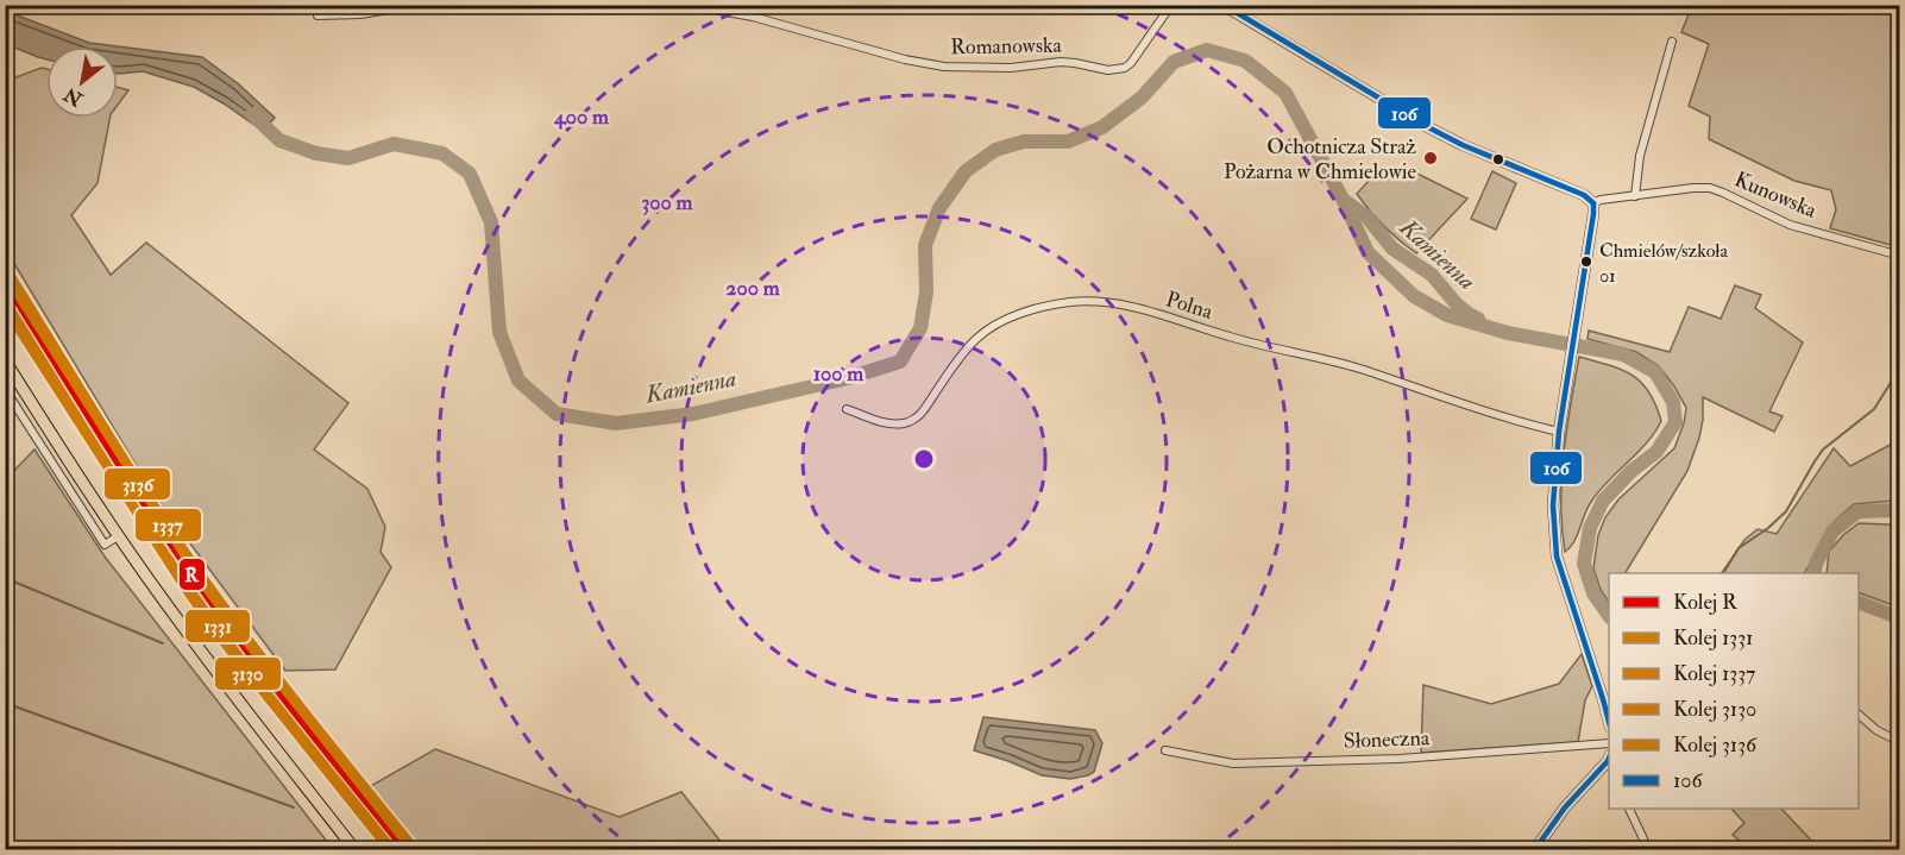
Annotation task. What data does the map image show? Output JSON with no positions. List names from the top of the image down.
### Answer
{
  "streets": {
    "street": [
      "Romanowska",
      "Kunowska",
      "Polna",
      "Słoneczna"
    ]
  },
  "water": ["Kamienna"],
  "places": ["Ochotnicza Straż Pożarna w Chmielowie", "Chmielów/szkoła 01"],
  "lines": [
    "transit line 106",
    "rail line 1337",
    "rail line R",
    "rail line 3136",
    "rail line 1331",
    "rail line 3130"
  ],
  "legend": [
    "Kolej R",
    "Kolej 1331",
    "Kolej 1337",
    "Kolej 3130",
    "Kolej 3136",
    "106"
  ],
  "north": "bottom left",
  "rings": [
    "400 m",
    "300 m",
    "200 m",
    "100 m"
  ]
}
